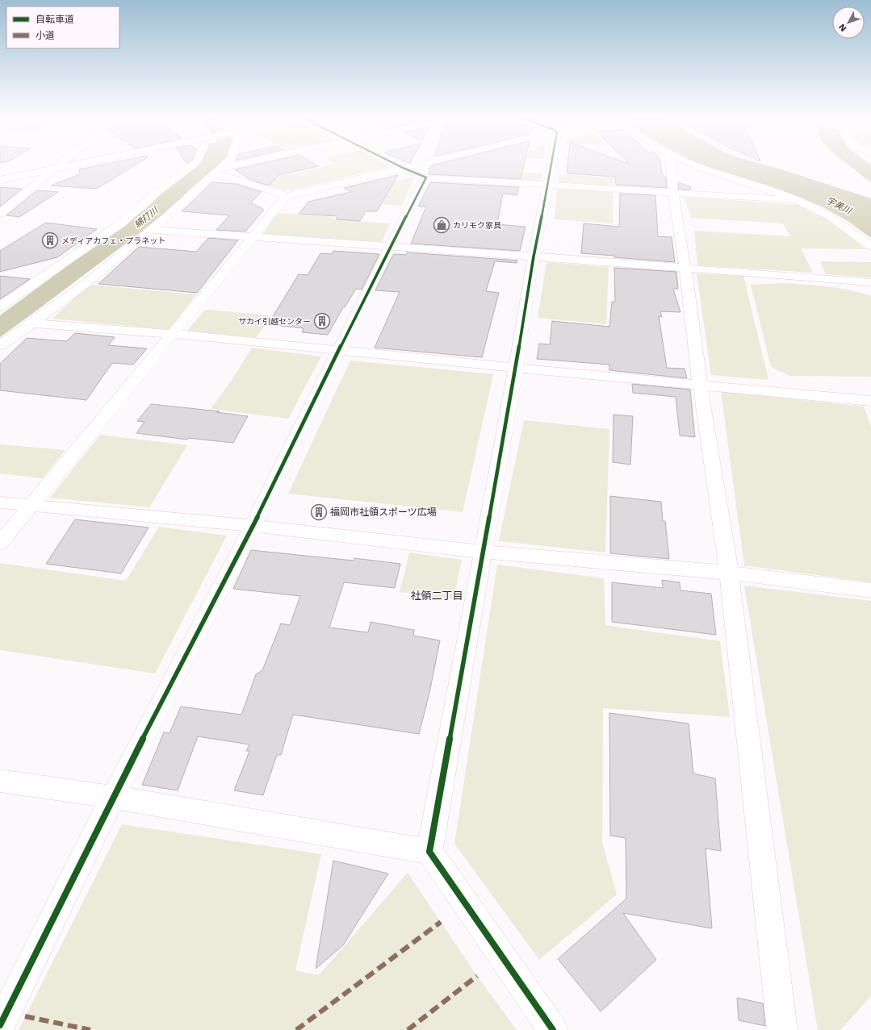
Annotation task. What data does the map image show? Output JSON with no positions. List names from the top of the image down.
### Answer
{
  "districts": ["社領二丁目"],
  "water": ["宇美川", "綿打川"],
  "places": {
    "shop": ["カリモク家具"],
    "building": ["メディアカフェ・プラネット", "サカイ引越センター", "福岡市社領スポーツ広場"]
  },
  "legend": ["自転車道", "小道"],
  "north": "bottom left"
}
